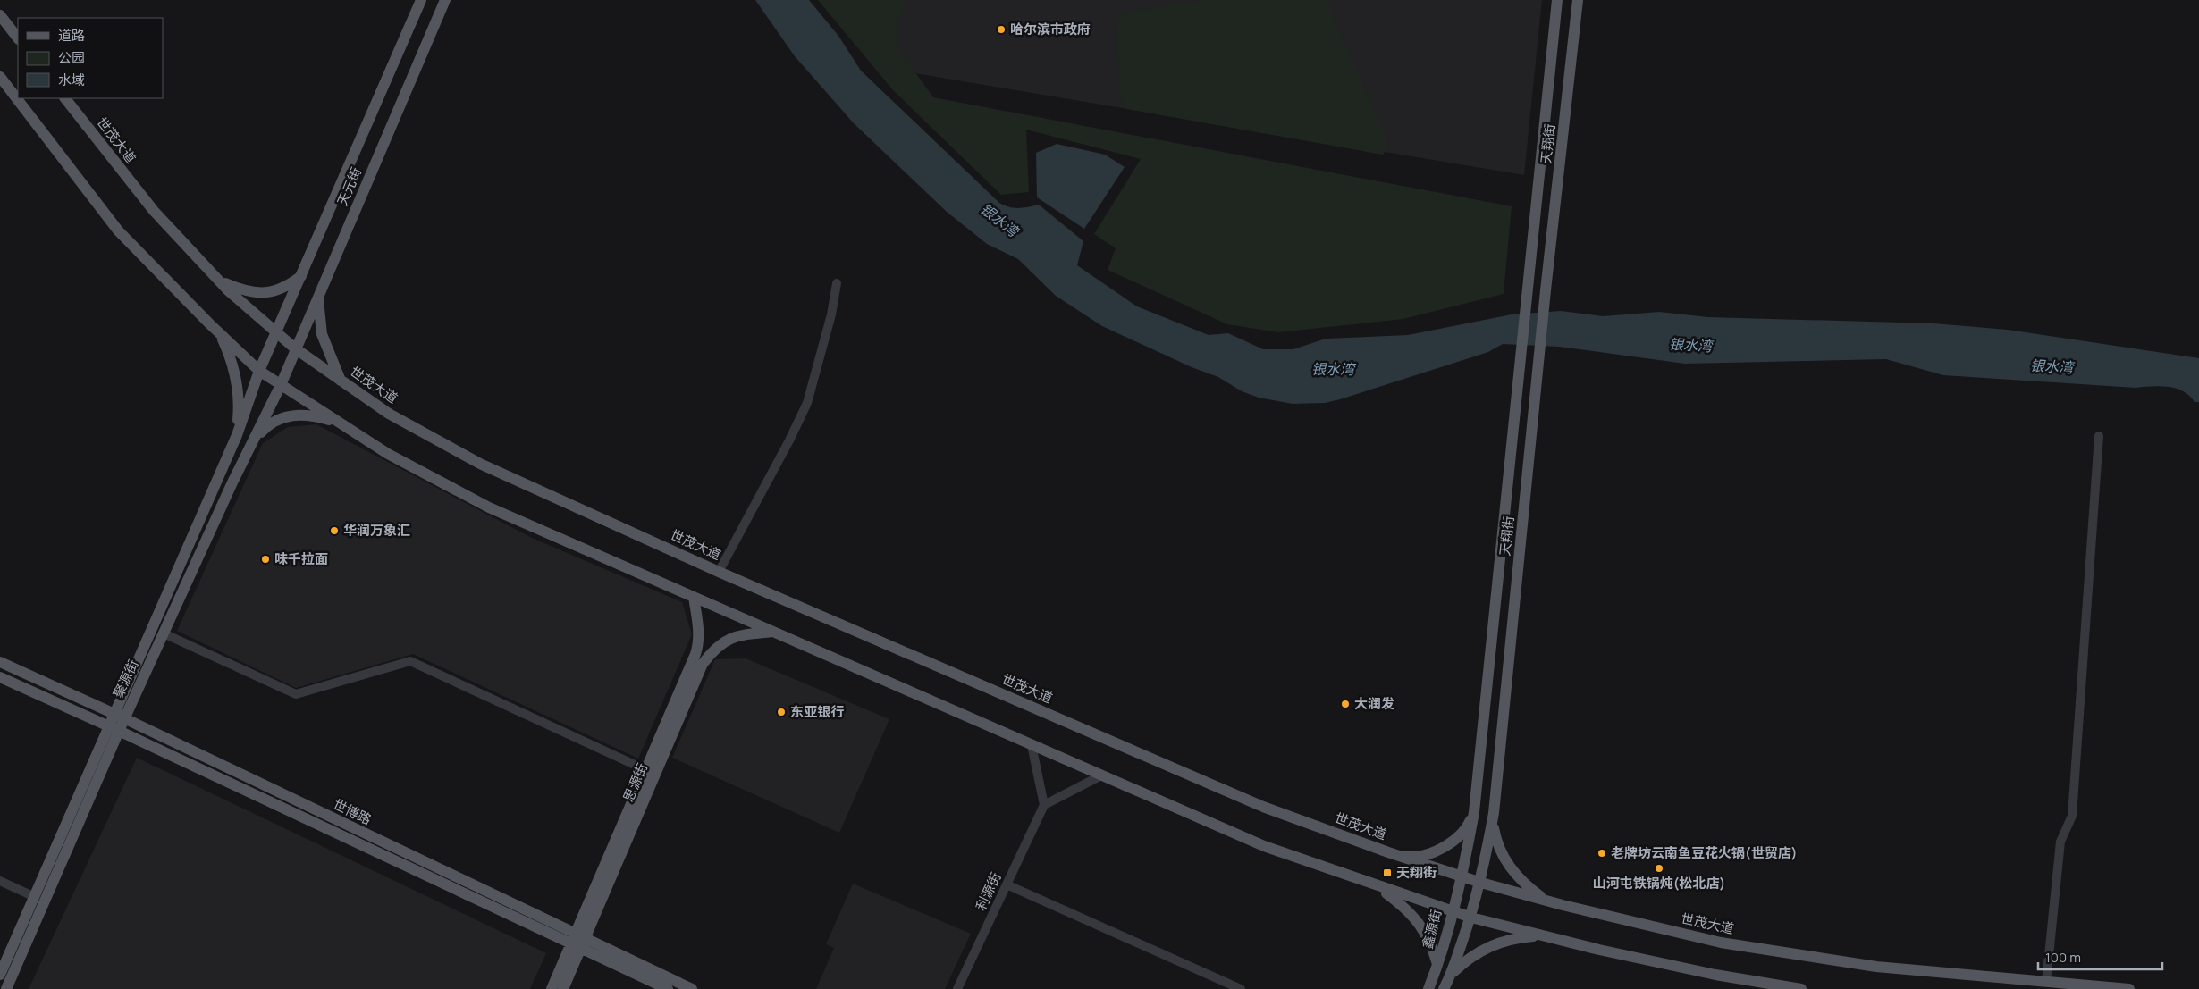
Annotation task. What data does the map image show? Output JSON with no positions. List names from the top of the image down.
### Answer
{
  "streets": {
    "main road": [
      "世茂大道",
      "天翔街",
      "天元街",
      "聚源街",
      "思源街",
      "世博路",
      "鑫源街"
    ],
    "street": ["利源街"]
  },
  "crossings": [
    ["世茂大道", "天翔街"],
    ["世茂大道", "天元街"],
    ["世茂大道", "鑫源街"],
    ["天翔街", "鑫源街"],
    ["天元街", "聚源街"],
    ["聚源街", "世博路"],
    ["思源街", "世博路"]
  ],
  "water": ["银水湾"],
  "places": {
    "other": [
      "哈尔滨市政府",
      "华润万象汇",
      "味千拉面",
      "大润发",
      "东亚银行",
      "老牌坊云南鱼豆花火锅(世贸店)",
      "山河屯铁锅炖(松北店)"
    ],
    "transit": ["天翔街"]
  },
  "legend": ["道路", "公园", "水域"],
  "scale_bar": "100 m"
}
